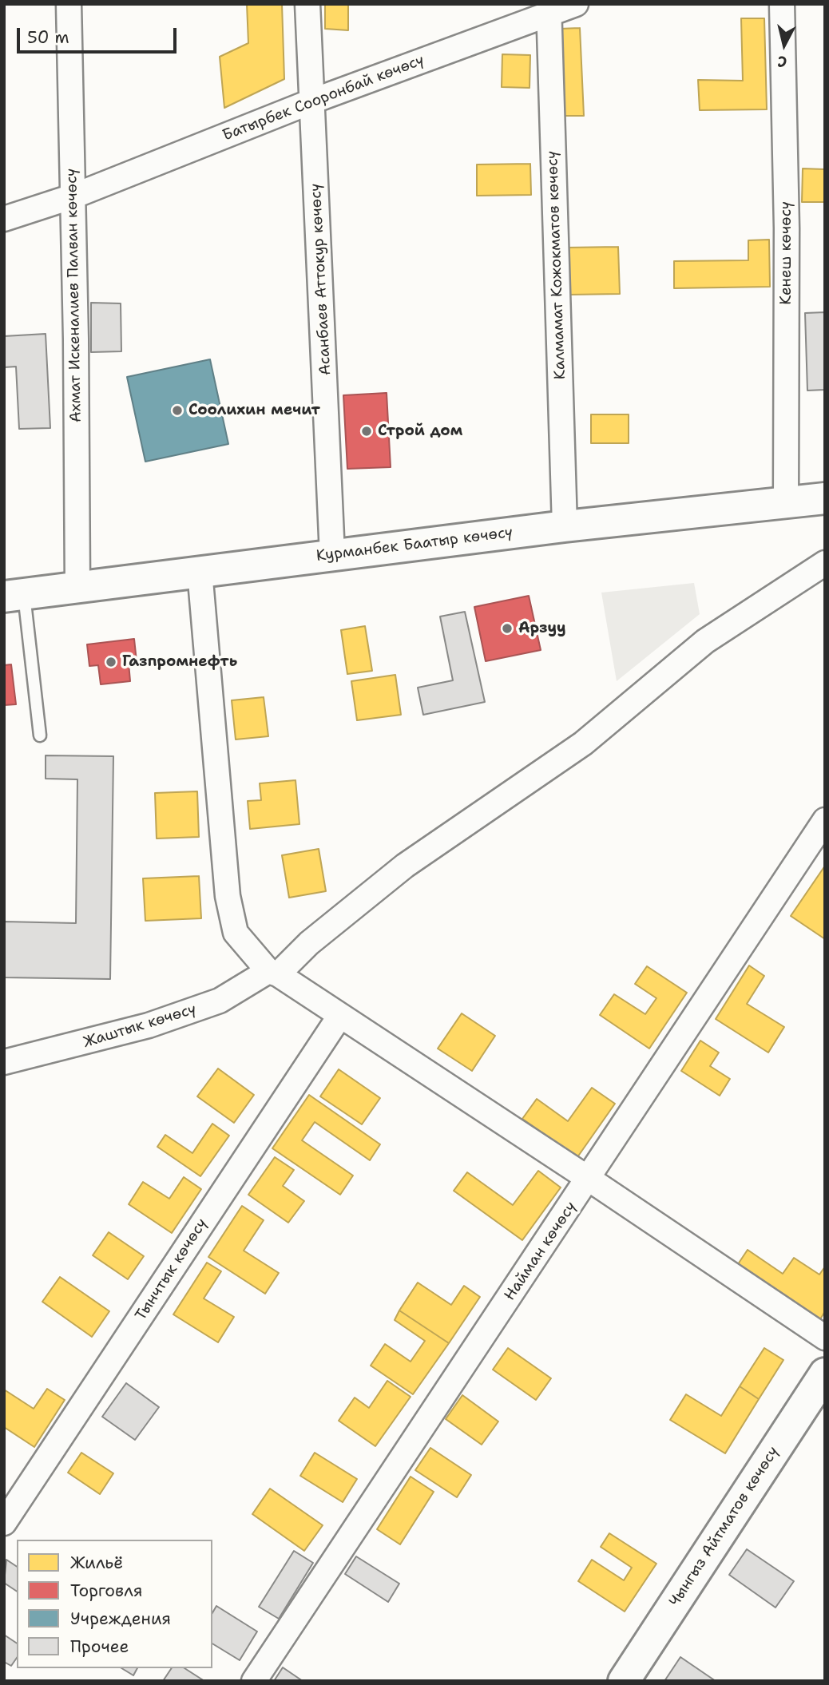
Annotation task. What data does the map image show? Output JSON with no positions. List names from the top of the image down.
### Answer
{
  "streets": {
    "main road": ["Курманбек Баатыр көчөсү", "Чынгыз Айтматов көчөсү"],
    "street": [
      "Батырбек Сооронбай көчөсү",
      "Кенеш көчөсү",
      "Калмамат Кожокматов көчөсү",
      "Асанбаев Аттокур көчөсү",
      "Ахмат Искеналиев Палван көчөсү",
      "Жаштык көчөсү",
      "Найман көчөсү",
      "Тынчтык көчөсү"
    ]
  },
  "crossings": [
    ["Батырбек Сооронбай көчөсү", "Калмамат Кожокматов көчөсү"],
    ["Батырбек Сооронбай көчөсү", "Асанбаев Аттокур көчөсү"],
    ["Батырбек Сооронбай көчөсү", "Ахмат Искеналиев Палван көчөсү"],
    ["Кенеш көчөсү", "Курманбек Баатыр көчөсү"],
    ["Калмамат Кожокматов көчөсү", "Курманбек Баатыр көчөсү"],
    ["Асанбаев Аттокур көчөсү", "Курманбек Баатыр көчөсү"],
    ["Ахмат Искеналиев Палван көчөсү", "Курманбек Баатыр көчөсү"]
  ],
  "places": [
    "Соолихин мечит",
    "Строй дом",
    "Арзуу",
    "Газпромнефть"
  ],
  "legend": [
    "Жильё",
    "Торговля",
    "Учреждения",
    "Прочее"
  ],
  "scale_bar": "50 m",
  "north": "bottom"
}
